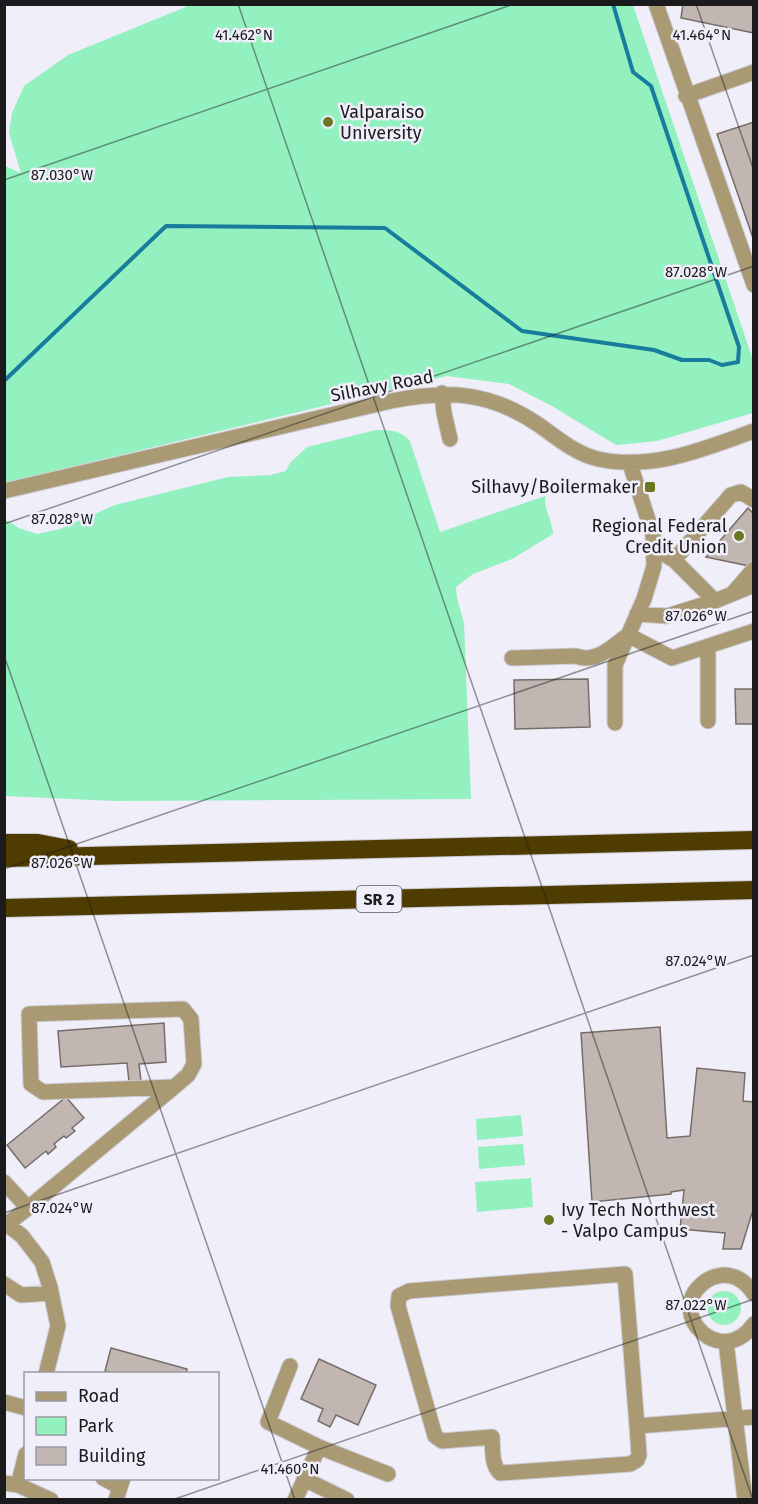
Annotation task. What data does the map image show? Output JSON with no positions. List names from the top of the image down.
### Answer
{
  "streets": {
    "highway": ["SR 2"],
    "street": ["Silhavy Road"]
  },
  "places": {
    "other": ["Valparaiso University", "Regional Federal Credit Union", "Ivy Tech Northwest - Valpo Campus"],
    "transit": ["Silhavy/Boilermaker"]
  },
  "legend": ["Road", "Park", "Building"],
  "coordinates": [
    "41.462°N",
    "41.464°N",
    "87.030°W",
    "87.028°W",
    "87.026°W",
    "87.024°W",
    "87.022°W",
    "41.460°N"
  ]
}
